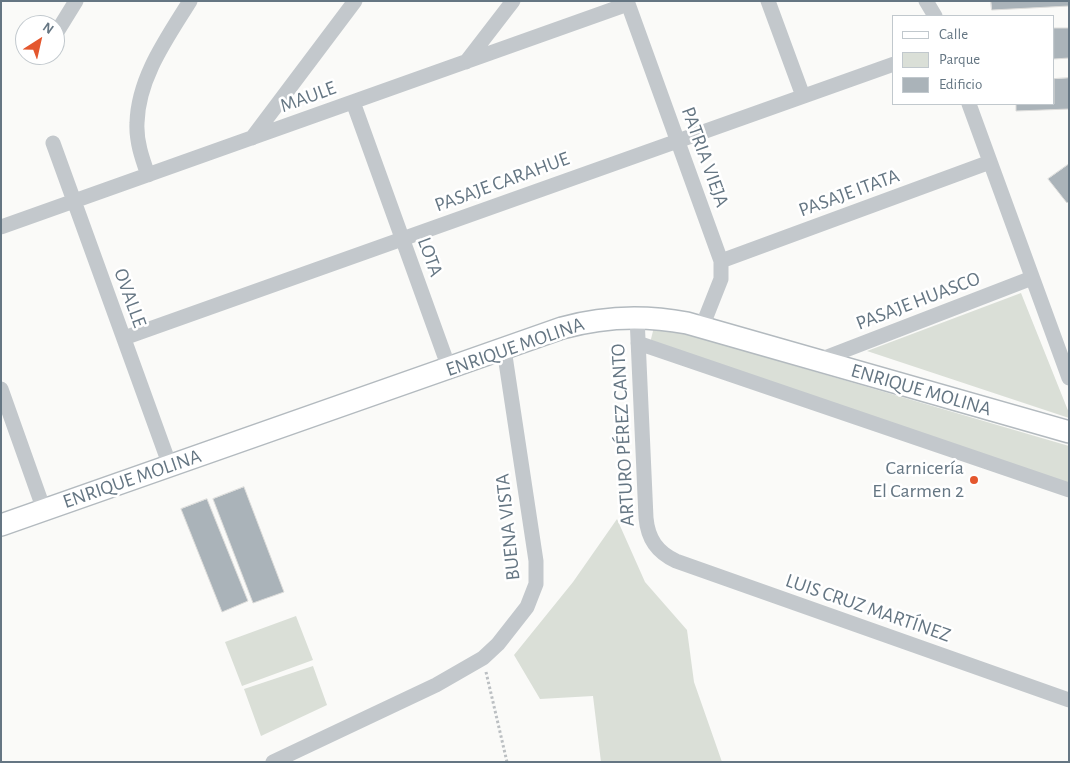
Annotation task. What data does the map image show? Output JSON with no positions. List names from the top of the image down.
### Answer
{
  "streets": {
    "main road": ["ENRIQUE MOLINA"],
    "street": [
      "MAULE",
      "PATRIA VIEJA",
      "PASAJE CARAHUE",
      "PASAJE ITATA",
      "LOTA",
      "OVALLE",
      "PASAJE HUASCO",
      "ARTURO PÉREZ CANTO",
      "BUENA VISTA",
      "LUIS CRUZ MARTÍNEZ"
    ]
  },
  "crossings": [
    ["MAULE", "PATRIA VIEJA"],
    ["MAULE", "LOTA"],
    ["MAULE", "OVALLE"],
    ["PATRIA VIEJA", "PASAJE CARAHUE"],
    ["PATRIA VIEJA", "PASAJE ITATA"],
    ["PATRIA VIEJA", "ENRIQUE MOLINA"],
    ["PASAJE CARAHUE", "LOTA"],
    ["PASAJE CARAHUE", "OVALLE"],
    ["LOTA", "ENRIQUE MOLINA"],
    ["OVALLE", "ENRIQUE MOLINA"],
    ["PASAJE HUASCO", "ENRIQUE MOLINA"],
    ["ENRIQUE MOLINA", "ARTURO PÉREZ CANTO"],
    ["ENRIQUE MOLINA", "BUENA VISTA"],
    ["ARTURO PÉREZ CANTO", "LUIS CRUZ MARTÍNEZ"]
  ],
  "places": ["Carnicería El Carmen 2"],
  "legend": ["Calle", "Parque", "Edificio"],
  "north": "top right"
}
